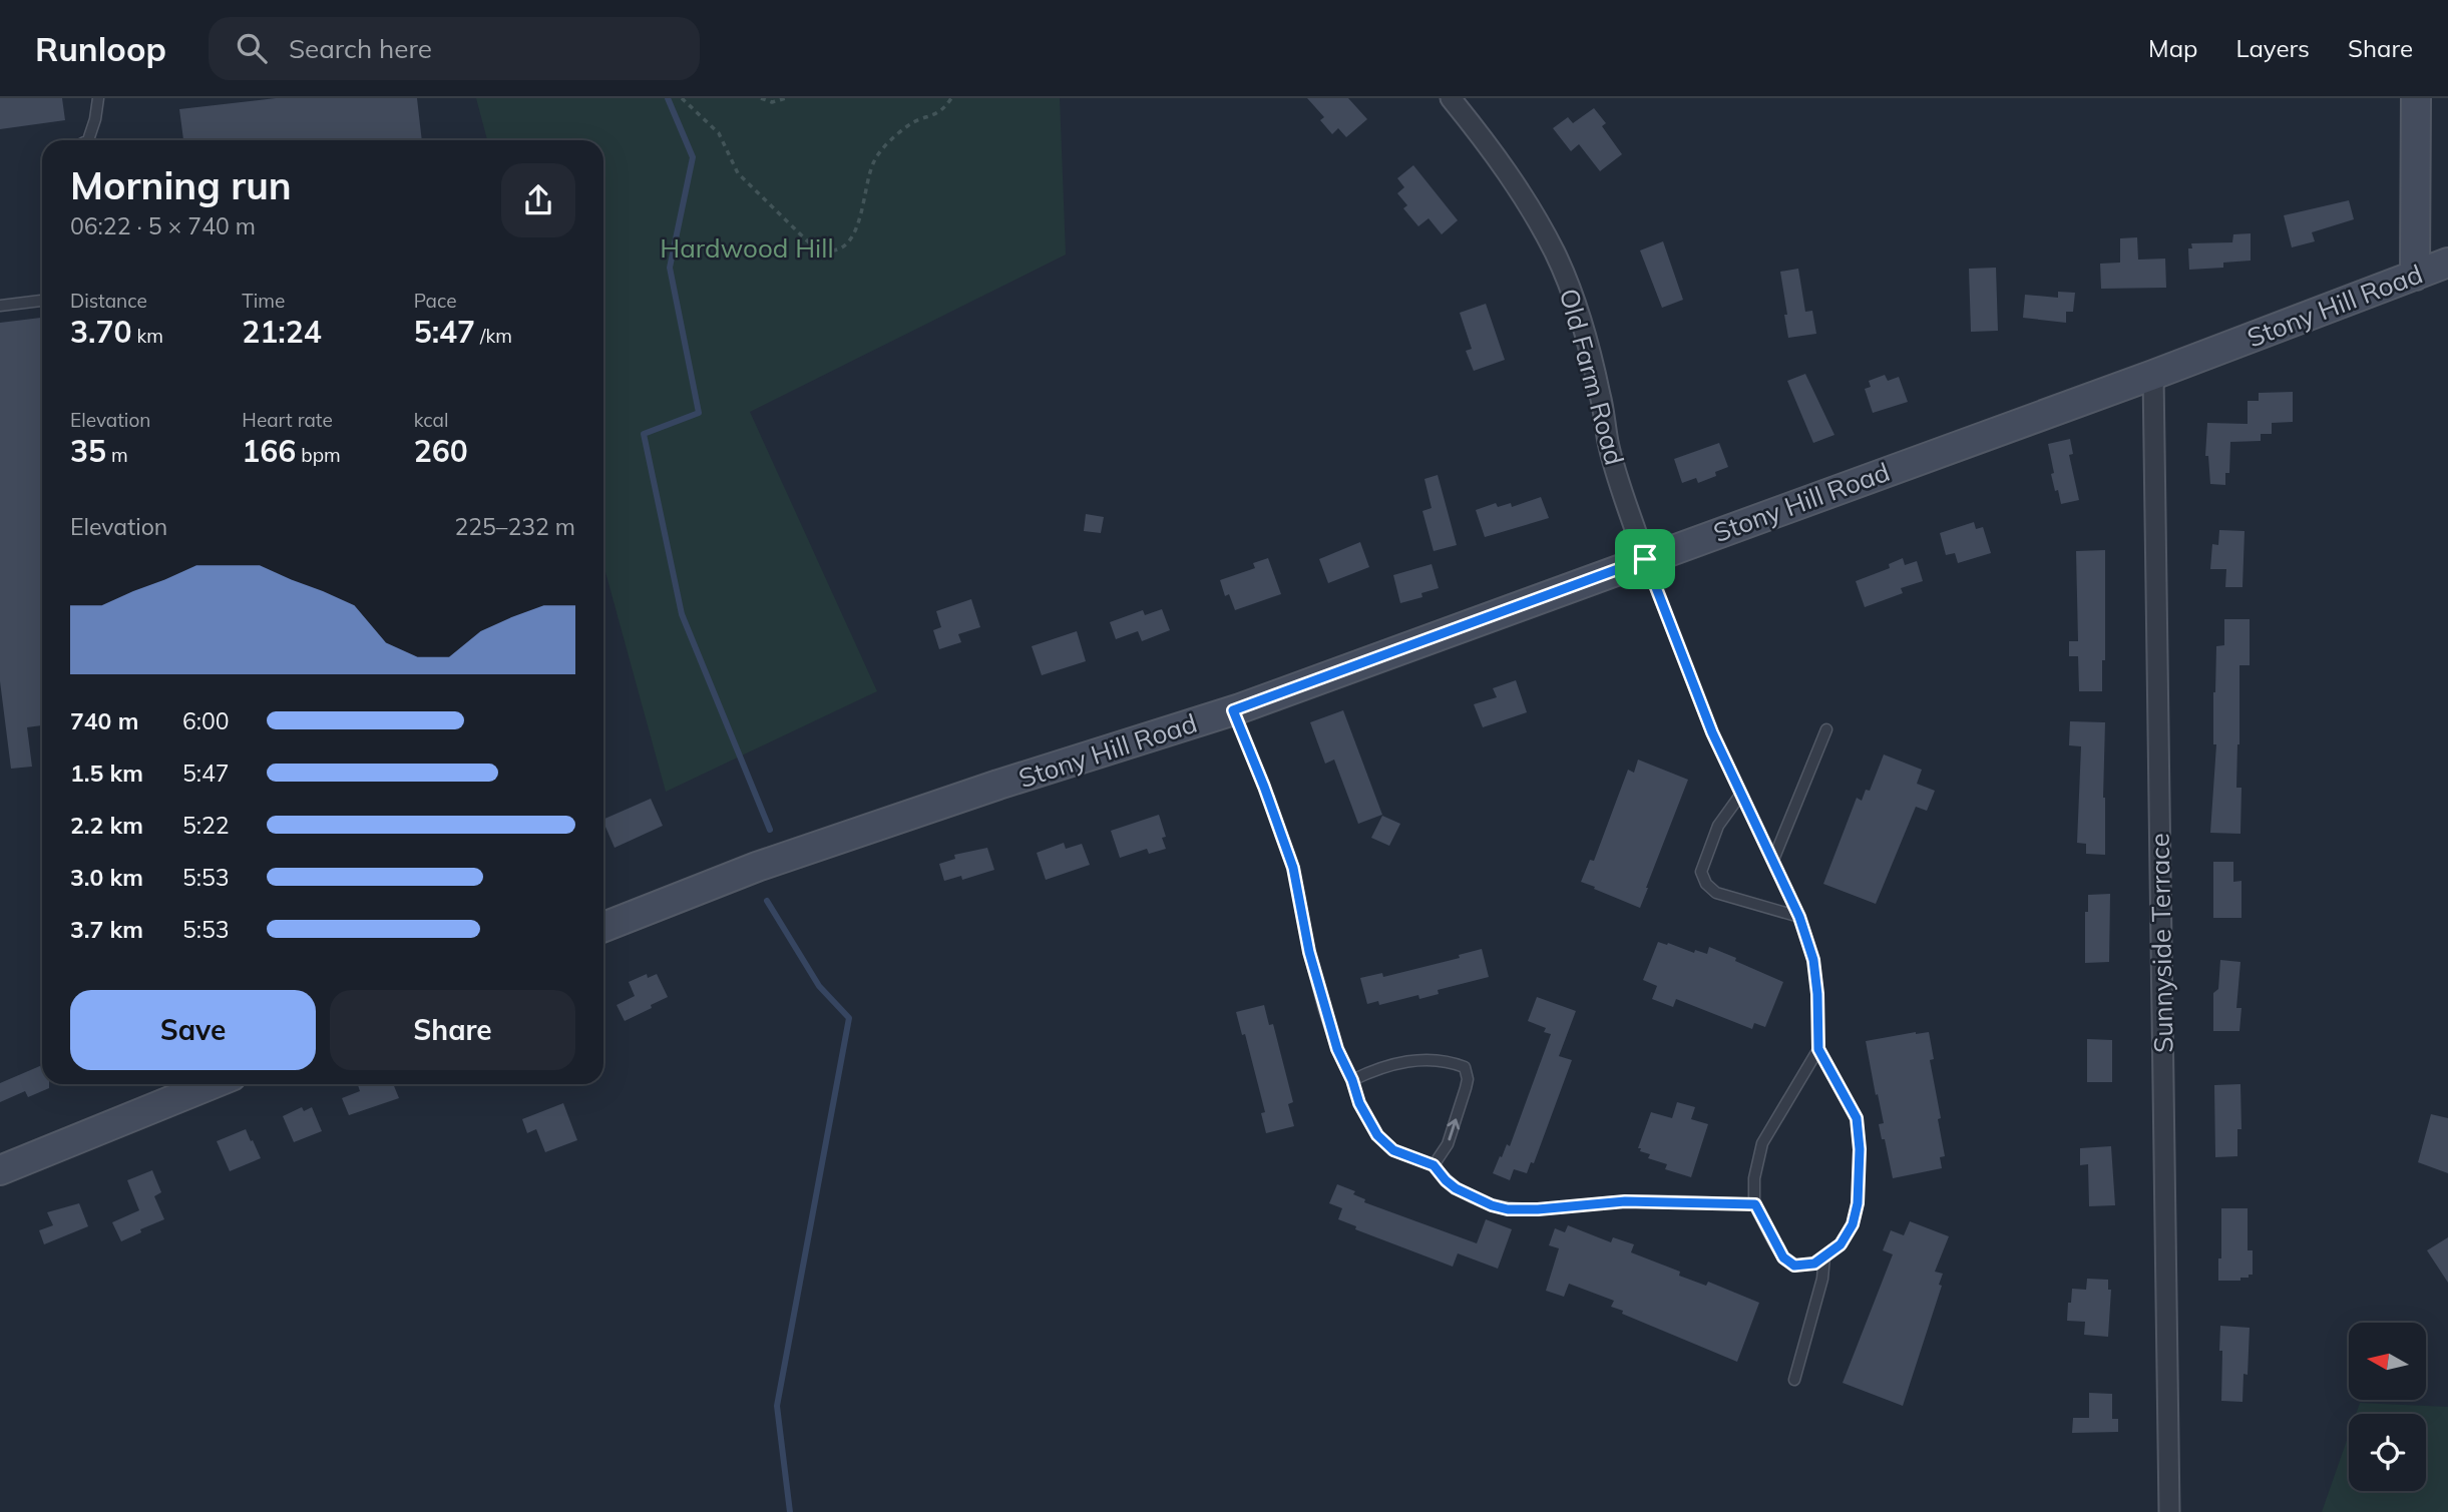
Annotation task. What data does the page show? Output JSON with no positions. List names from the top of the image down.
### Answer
{
  "streets": {
    "main road": ["Stony Hill Road"],
    "street": ["Old Farm Road", "Sunnyside Terrace"]
  },
  "crossings": [
    ["Stony Hill Road", "Old Farm Road"],
    ["Stony Hill Road", "Sunnyside Terrace"]
  ],
  "parks": ["Hardwood Hill"],
  "north": "left",
  "page": {
    "header": "Runloop",
    "search": "Search here",
    "nav": ["Map", "Layers", "Share"],
    "heading": ["Morning run", "06:22 · 5 × 740 m"],
    "stats": [
      ["Distance", "3.70 km"],
      ["Time", "21:24"],
      ["Pace", "5:47 /km"],
      ["Elevation", "35 m"],
      ["Heart rate", "166 bpm"],
      ["kcal", "260"]
    ],
    "chart": ["Elevation", "225–232 m"],
    "list": [
      {
        "name": "740 m",
        "note": "6:00"
      },
      {
        "name": "1.5 km",
        "note": "5:47"
      },
      {
        "name": "2.2 km",
        "note": "5:22"
      },
      {
        "name": "3.0 km",
        "note": "5:53"
      },
      {
        "name": "3.7 km",
        "note": "5:53"
      }
    ],
    "buttons": ["Save", "Share"]
  }
}
